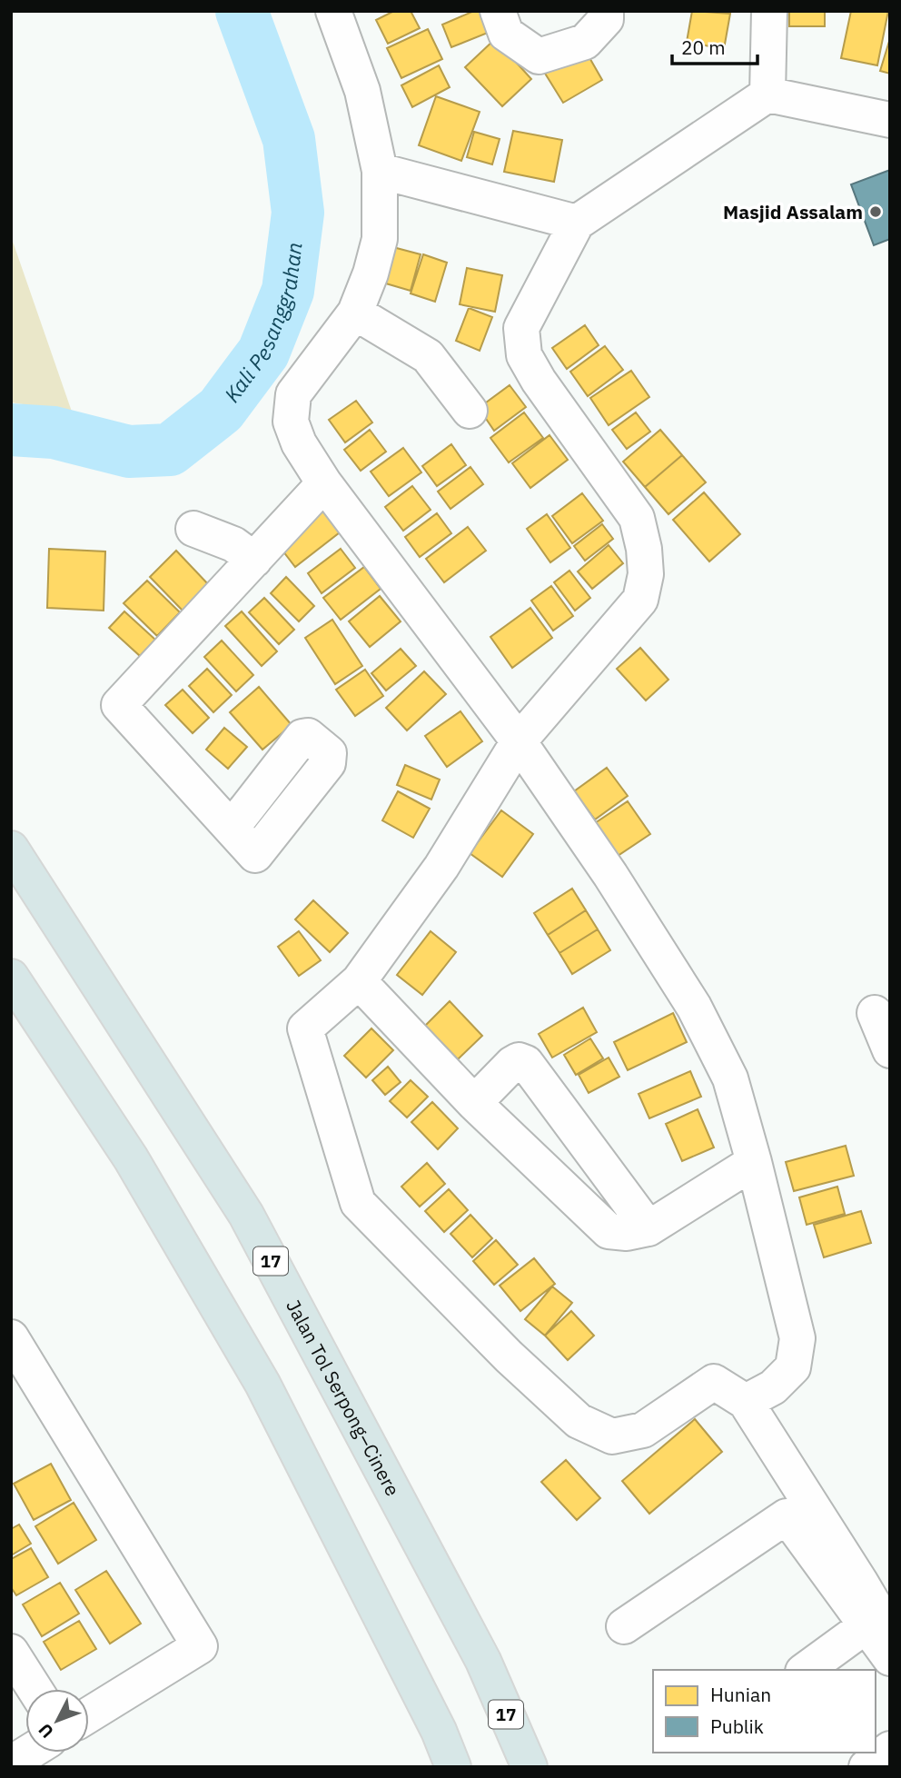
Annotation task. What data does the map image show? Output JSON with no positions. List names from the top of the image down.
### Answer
{
  "streets": {
    "highway": ["17", "Jalan Tol Serpong–Cinere"]
  },
  "water": ["Kali Pesanggrahan"],
  "places": ["Masjid Assalam"],
  "legend": ["Hunian", "Publik"],
  "scale_bar": "20 m",
  "north": "bottom left"
}
